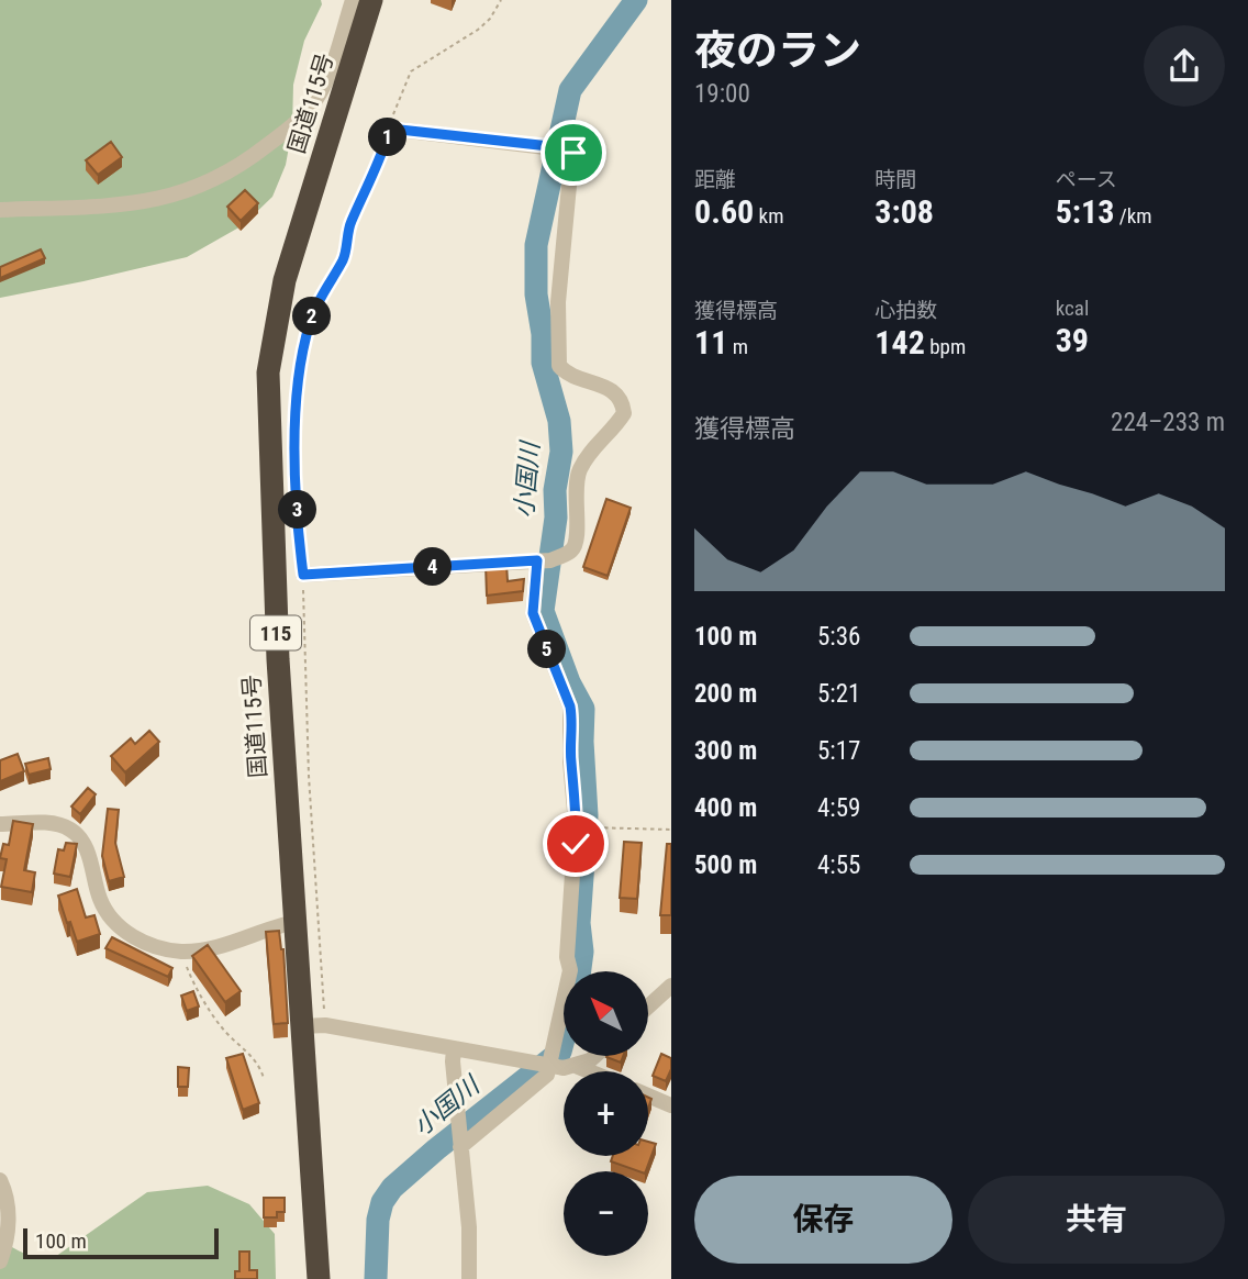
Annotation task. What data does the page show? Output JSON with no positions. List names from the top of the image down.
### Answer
{
  "streets": {
    "highway": ["国道115号", "115"]
  },
  "water": ["小国川"],
  "scale_bar": "100 m",
  "north": "top left",
  "page": {
    "heading": ["夜のラン", "19:00"],
    "pins": [
      "1",
      "2",
      "3",
      "4",
      "5"
    ],
    "stats": [
      ["距離", "0.60 km"],
      ["時間", "3:08"],
      ["ペース", "5:13 /km"],
      ["獲得標高", "11 m"],
      ["心拍数", "142 bpm"],
      ["kcal", "39"]
    ],
    "chart": ["獲得標高", "224–233 m"],
    "list": [
      {
        "name": "100 m",
        "note": "5:36"
      },
      {
        "name": "200 m",
        "note": "5:21"
      },
      {
        "name": "300 m",
        "note": "5:17"
      },
      {
        "name": "400 m",
        "note": "4:59"
      },
      {
        "name": "500 m",
        "note": "4:55"
      }
    ],
    "map_buttons": ["+", "−"],
    "buttons": ["保存", "共有"],
    "scale": "100 m"
  }
}
